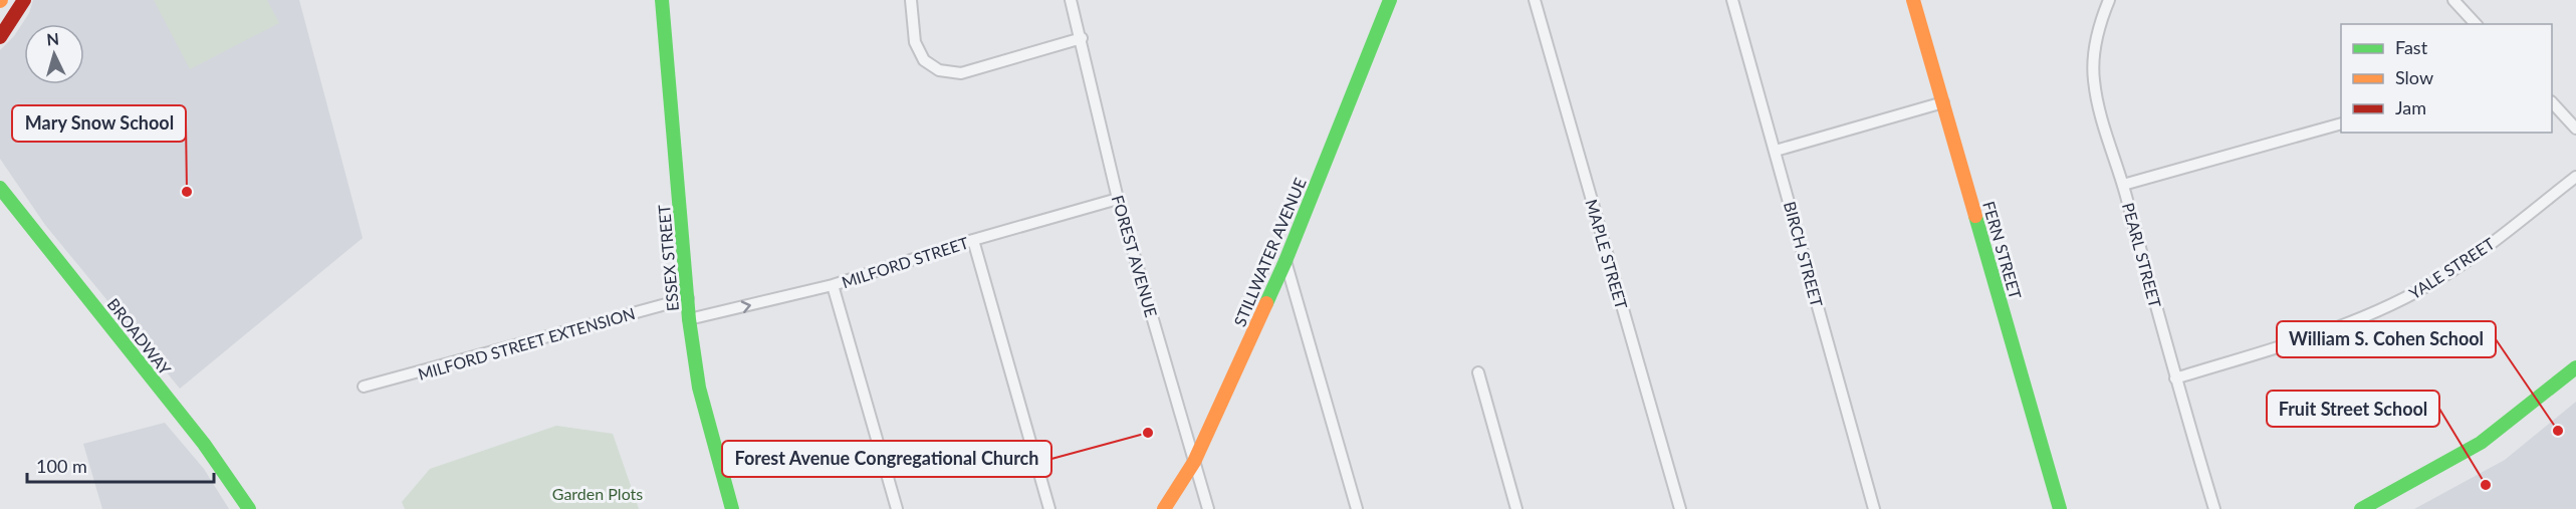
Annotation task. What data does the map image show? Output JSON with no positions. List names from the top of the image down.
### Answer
{
  "streets": {
    "main road": [
      "FERN STREET",
      "STILLWATER AVENUE",
      "ESSEX STREET",
      "BROADWAY"
    ],
    "street": [
      "MAPLE STREET",
      "BIRCH STREET",
      "PEARL STREET",
      "FOREST AVENUE",
      "MILFORD STREET",
      "YALE STREET",
      "MILFORD STREET EXTENSION"
    ]
  },
  "crossings": [
    ["STILLWATER AVENUE", "FOREST AVENUE"],
    ["PEARL STREET", "YALE STREET"],
    ["FOREST AVENUE", "MILFORD STREET"],
    ["ESSEX STREET", "MILFORD STREET"],
    ["ESSEX STREET", "MILFORD STREET EXTENSION"]
  ],
  "parks": ["Garden Plots"],
  "places": [
    "Mary Snow School",
    "William S. Cohen School",
    "Forest Avenue Congregational Church",
    "Fruit Street School"
  ],
  "legend": ["Fast", "Slow", "Jam"],
  "scale_bar": "100 m",
  "north": "top"
}
